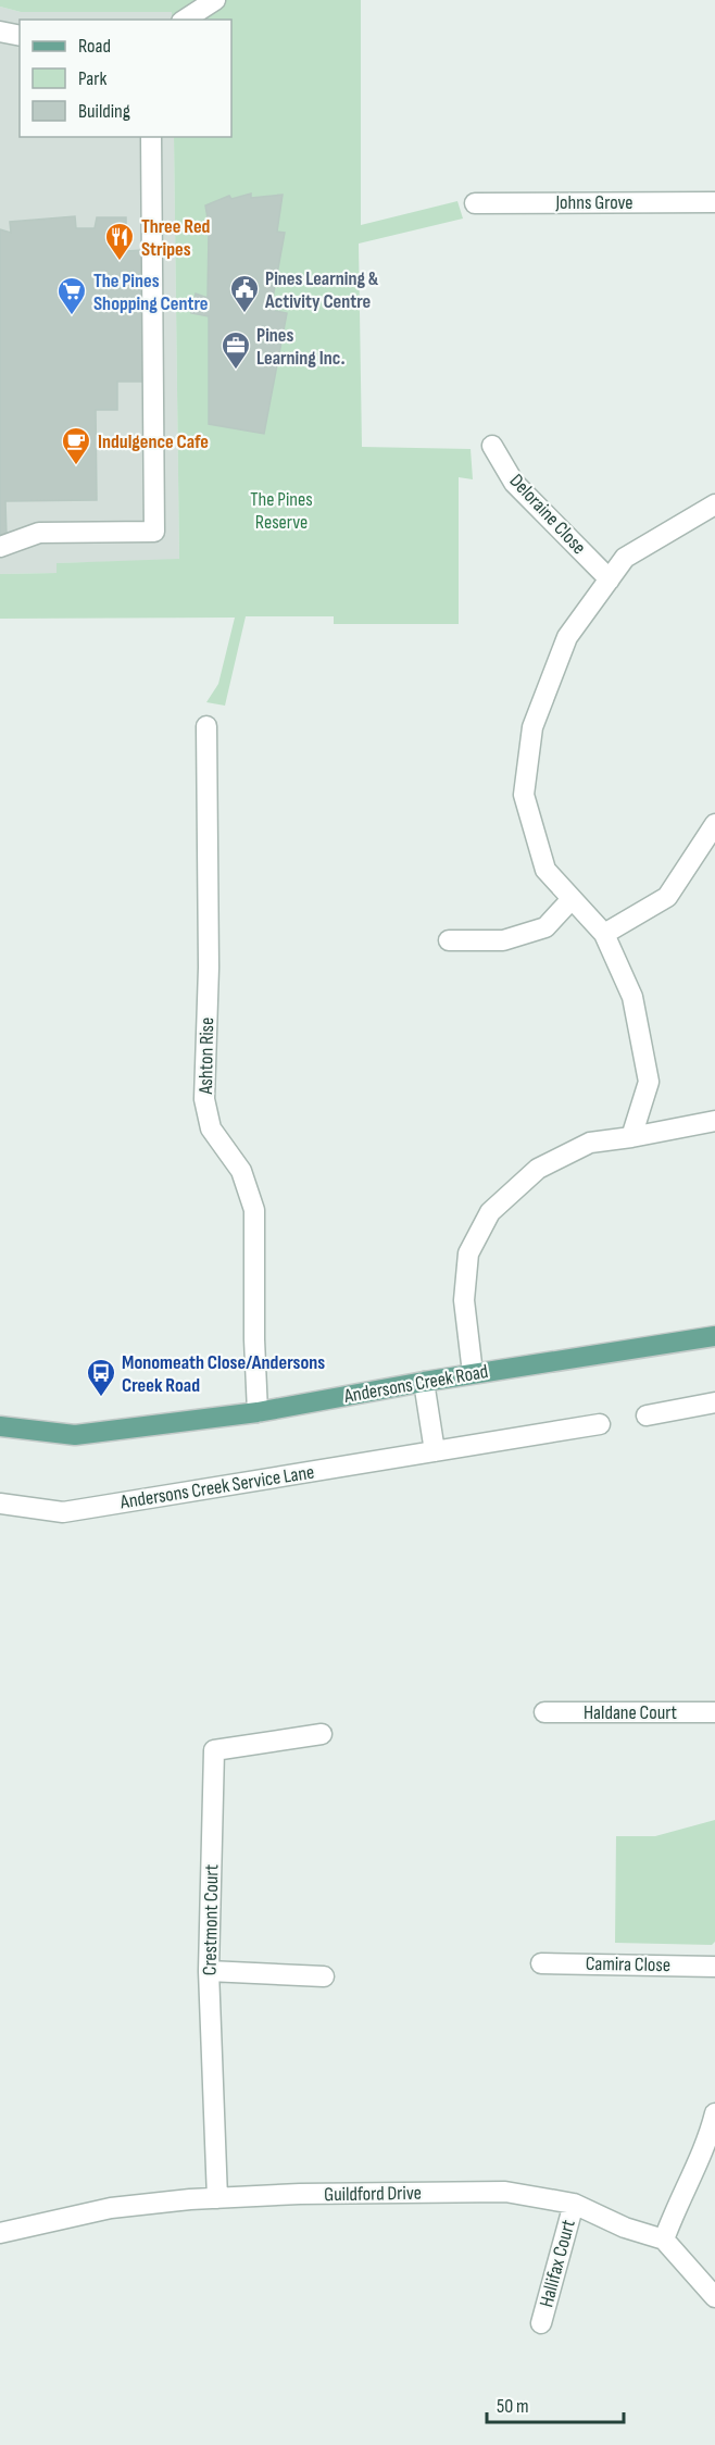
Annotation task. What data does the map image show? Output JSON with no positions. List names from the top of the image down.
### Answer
{
  "streets": {
    "main road": ["Andersons Creek Road"],
    "street": [
      "Johns Grove",
      "Deloraine Close",
      "Ashton Rise",
      "Andersons Creek Service Lane",
      "Haldane Court",
      "Crestmont Court",
      "Camira Close",
      "Guildford Drive",
      "Hallifax Court"
    ]
  },
  "crossings": [
    ["Ashton Rise", "Andersons Creek Road"],
    ["Crestmont Court", "Guildford Drive"],
    ["Guildford Drive", "Hallifax Court"]
  ],
  "parks": ["The Pines Reserve"],
  "places": {
    "restaurant": ["Three Red Stripes"],
    "public building": ["Pines Learning & Activity Centre"],
    "supermarket": ["The Pines Shopping Centre"],
    "office": ["Pines Learning Inc."],
    "cafe": ["Indulgence Cafe"],
    "bus stop": ["Monomeath Close/Andersons Creek Road"]
  },
  "legend": ["Road", "Park", "Building"],
  "scale_bar": "50 m"
}
